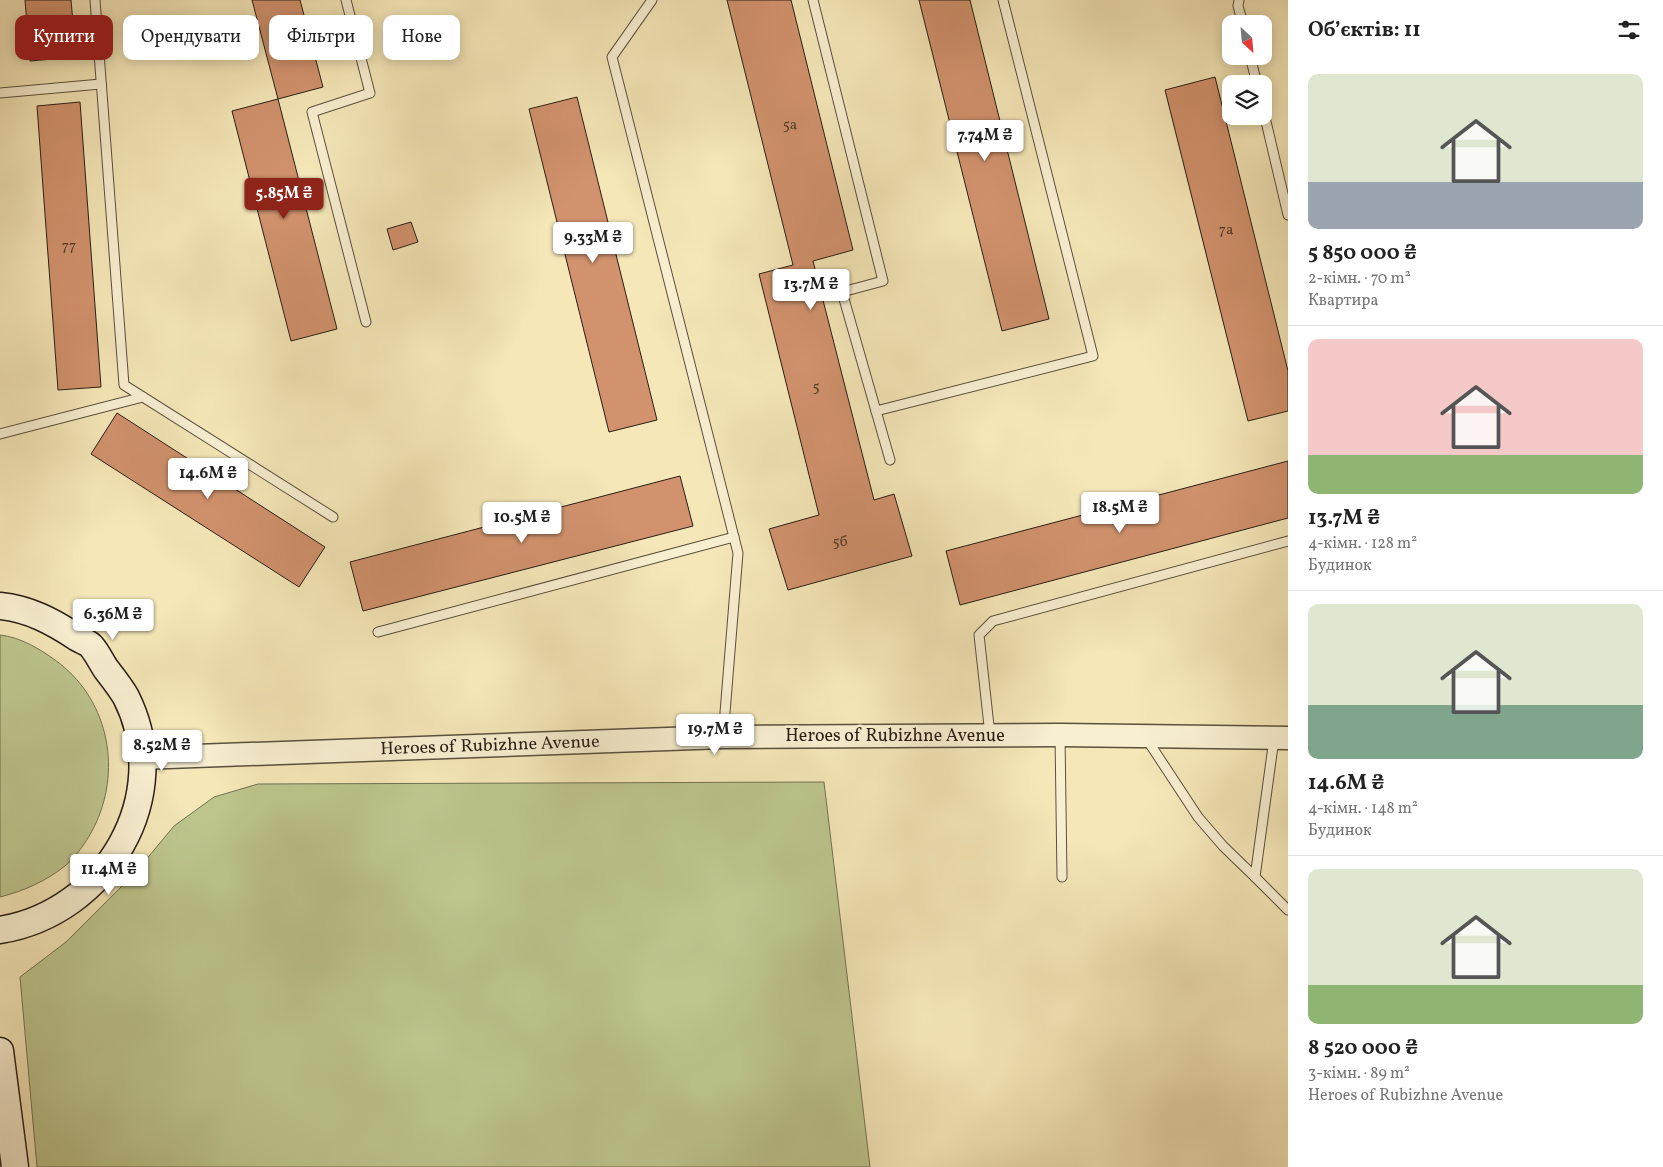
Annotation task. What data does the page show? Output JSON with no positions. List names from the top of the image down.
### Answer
{
  "streets": {
    "street": ["Heroes of Rubizhne Avenue"]
  },
  "house_numbers": [
    "5а",
    "7а",
    "77",
    "5",
    "5б"
  ],
  "north": "bottom right",
  "page": {
    "heading": "Об’єктів: 11",
    "chip": [
      "Купити",
      "Орендувати",
      "Фільтри",
      "Нове"
    ],
    "list": [
      {
        "name": "5 850 000 ₴",
        "note": "2-кімн. · 70 m² · Квартира"
      },
      {
        "name": "13.7M ₴",
        "note": "4-кімн. · 128 m² · Будинок"
      },
      {
        "name": "14.6M ₴",
        "note": "4-кімн. · 148 m² · Будинок"
      },
      {
        "name": "8 520 000 ₴",
        "note": "3-кімн. · 89 m² · Heroes of Rubizhne Avenue"
      }
    ],
    "price": [
      "7.74M ₴",
      "5.85M ₴",
      "9.33M ₴",
      "13.7M ₴",
      "14.6M ₴",
      "18.5M ₴",
      "10.5M ₴",
      "6.36M ₴",
      "19.7M ₴",
      "8.52M ₴",
      "11.4M ₴"
    ]
  }
}
